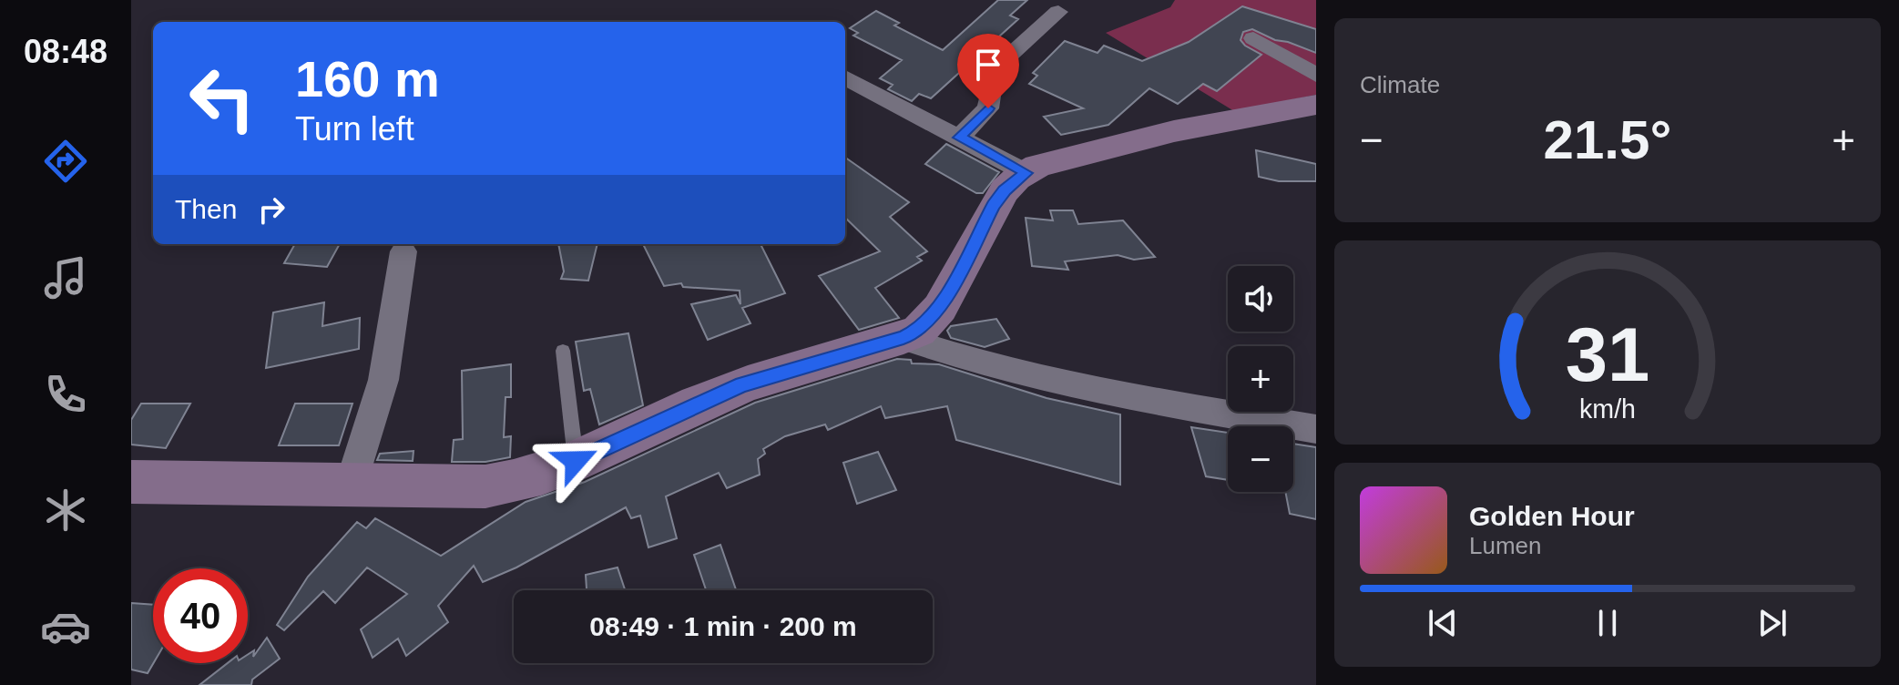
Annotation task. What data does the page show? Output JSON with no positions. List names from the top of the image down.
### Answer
{
  "page": {
    "tabs": "08:48",
    "tile": "Climate",
    "turn": ["160 m", "Turn left"],
    "heat": ["−", "21.5°", "+"],
    "then": "Then",
    "map_buttons": ["+", "−"],
    "song": ["Golden Hour", "Lumen"],
    "limit": "40",
    "trip": "08:49 · 1 min · 200 m",
    "gauge": ["31", "km/h"]
  }
}
